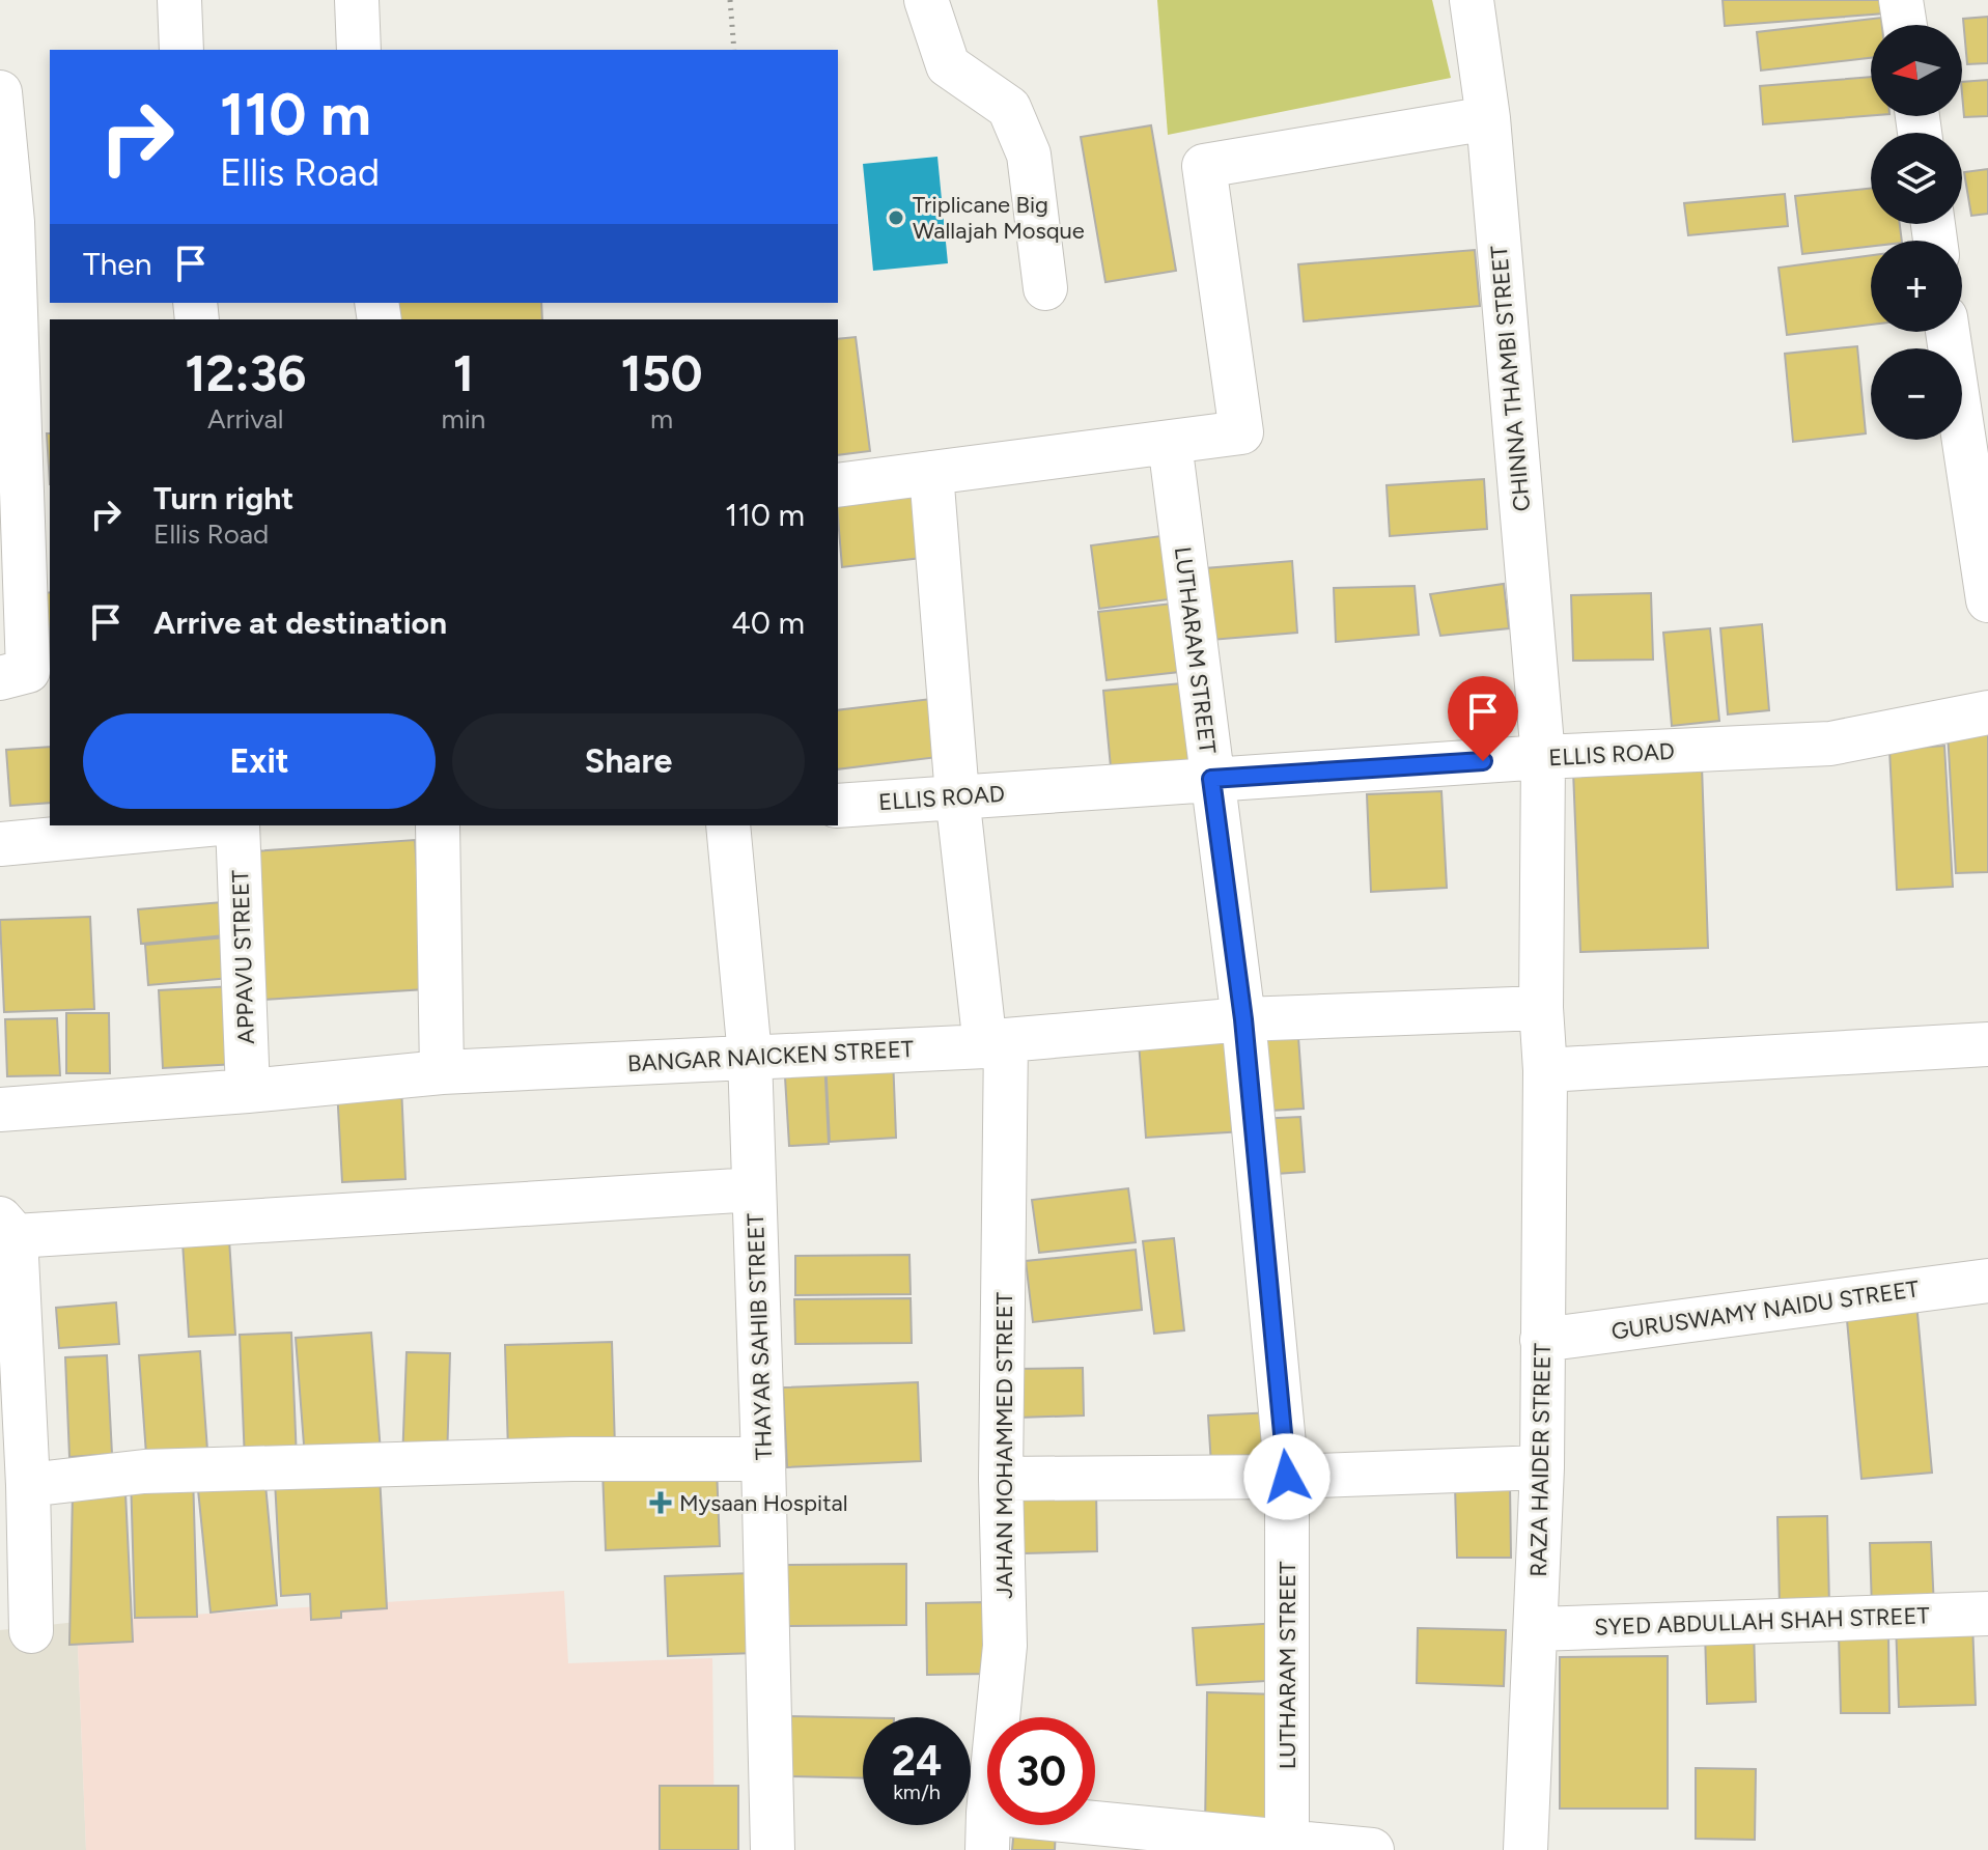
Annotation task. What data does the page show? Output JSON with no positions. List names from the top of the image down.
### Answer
{
  "streets": {
    "street": [
      "CHINNA THAMBI STREET",
      "LUTHARAM STREET",
      "ELLIS ROAD",
      "APPAVU STREET",
      "BANGAR NAICKEN STREET",
      "GURUSWAMY NAIDU STREET",
      "THAYAR SAHIB STREET",
      "JAHAN MOHAMMED STREET",
      "RAZA HAIDER STREET",
      "SYED ABDULLAH SHAH STREET"
    ]
  },
  "crossings": [
    ["CHINNA THAMBI STREET", "ELLIS ROAD"],
    ["CHINNA THAMBI STREET", "BANGAR NAICKEN STREET"],
    ["CHINNA THAMBI STREET", "RAZA HAIDER STREET"],
    ["LUTHARAM STREET", "ELLIS ROAD"],
    ["LUTHARAM STREET", "BANGAR NAICKEN STREET"],
    ["ELLIS ROAD", "JAHAN MOHAMMED STREET"],
    ["APPAVU STREET", "BANGAR NAICKEN STREET"],
    ["BANGAR NAICKEN STREET", "THAYAR SAHIB STREET"],
    ["BANGAR NAICKEN STREET", "JAHAN MOHAMMED STREET"],
    ["BANGAR NAICKEN STREET", "RAZA HAIDER STREET"],
    ["GURUSWAMY NAIDU STREET", "RAZA HAIDER STREET"],
    ["RAZA HAIDER STREET", "SYED ABDULLAH SHAH STREET"]
  ],
  "places": {
    "other": ["Triplicane Big Wallajah Mosque"],
    "health": ["Mysaan Hospital"]
  },
  "north": "left",
  "page": {
    "map_buttons": ["+", "−"],
    "turn": ["110 m", "Ellis Road"],
    "then": "Then",
    "eta": [
      "12:36",
      "Arrival",
      "1",
      "min",
      "150",
      "m"
    ],
    "list": [
      {
        "name": "Turn right",
        "note": "Ellis Road",
        "value": "110 m"
      },
      {
        "name": "Arrive at destination",
        "value": "40 m"
      }
    ],
    "buttons": ["Exit", "Share"],
    "speed": "24 km/h",
    "limit": "30"
  }
}
